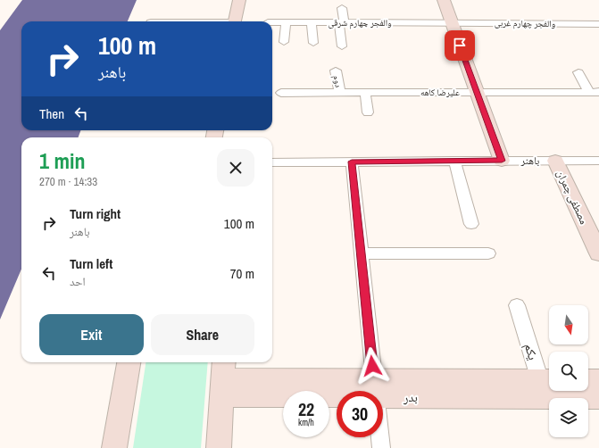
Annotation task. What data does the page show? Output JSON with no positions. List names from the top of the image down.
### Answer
{
  "streets": {
    "street": [
      "والفجر چهارم شرقی",
      "والفجر چهارم غربی",
      "دوم",
      "علیرضا کاهه",
      "باهنر",
      "مصطفی چمران",
      "یکم",
      "بدر"
    ]
  },
  "crossings": [
    ["والفجر چهارم شرقی", "والفجر چهارم غربی"],
    ["دوم", "علیرضا کاهه"],
    ["باهنر", "مصطفی چمران"],
    ["یکم", "بدر"]
  ],
  "north": "bottom",
  "page": {
    "turn": ["100 m", "باهنر"],
    "then": "Then",
    "heading": ["1 min", "270 m · 14:33"],
    "list": [
      {
        "name": "Turn right",
        "note": "باهنر",
        "value": "100 m"
      },
      {
        "name": "Turn left",
        "note": "احد",
        "value": "70 m"
      }
    ],
    "buttons": ["Exit", "Share"],
    "speed": "22 km/h",
    "limit": "30"
  }
}
